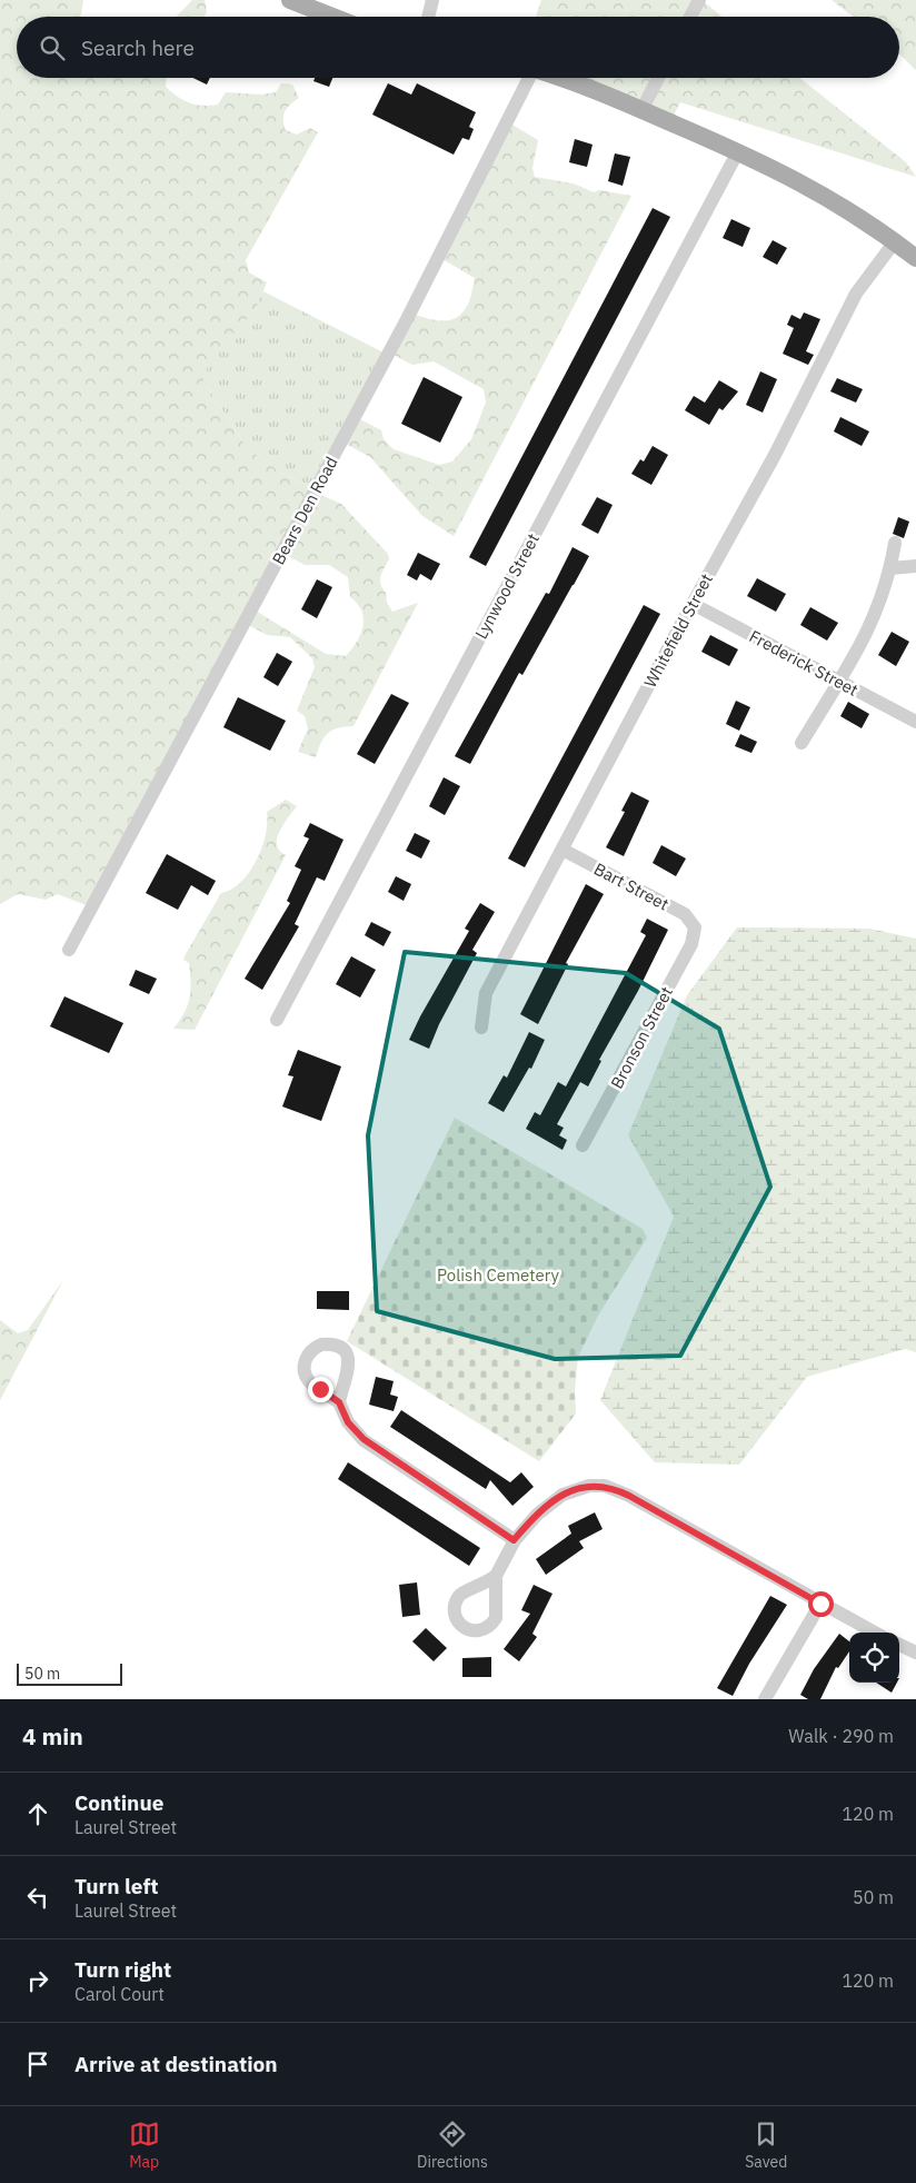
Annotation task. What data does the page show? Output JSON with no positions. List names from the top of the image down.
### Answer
{
  "streets": {
    "street": [
      "Bears Den Road",
      "Lynwood Street",
      "Whitefield Street",
      "Frederick Street",
      "Bart Street",
      "Bronson Street"
    ]
  },
  "crossings": [
    ["Whitefield Street", "Frederick Street"],
    ["Whitefield Street", "Bart Street"],
    ["Bart Street", "Bronson Street"]
  ],
  "parks": ["Polish Cemetery"],
  "scale_bar": "50 m",
  "page": {
    "search": "Search here",
    "scale": "50 m",
    "heading": ["4 min", "Walk · 290 m"],
    "list": [
      ["Continue", "Laurel Street", "120 m"],
      ["Turn left", "Laurel Street", "50 m"],
      ["Turn right", "Carol Court", "120 m"],
      "Arrive at destination"
    ],
    "nav": ["Map", "Directions", "Saved"]
  }
}
